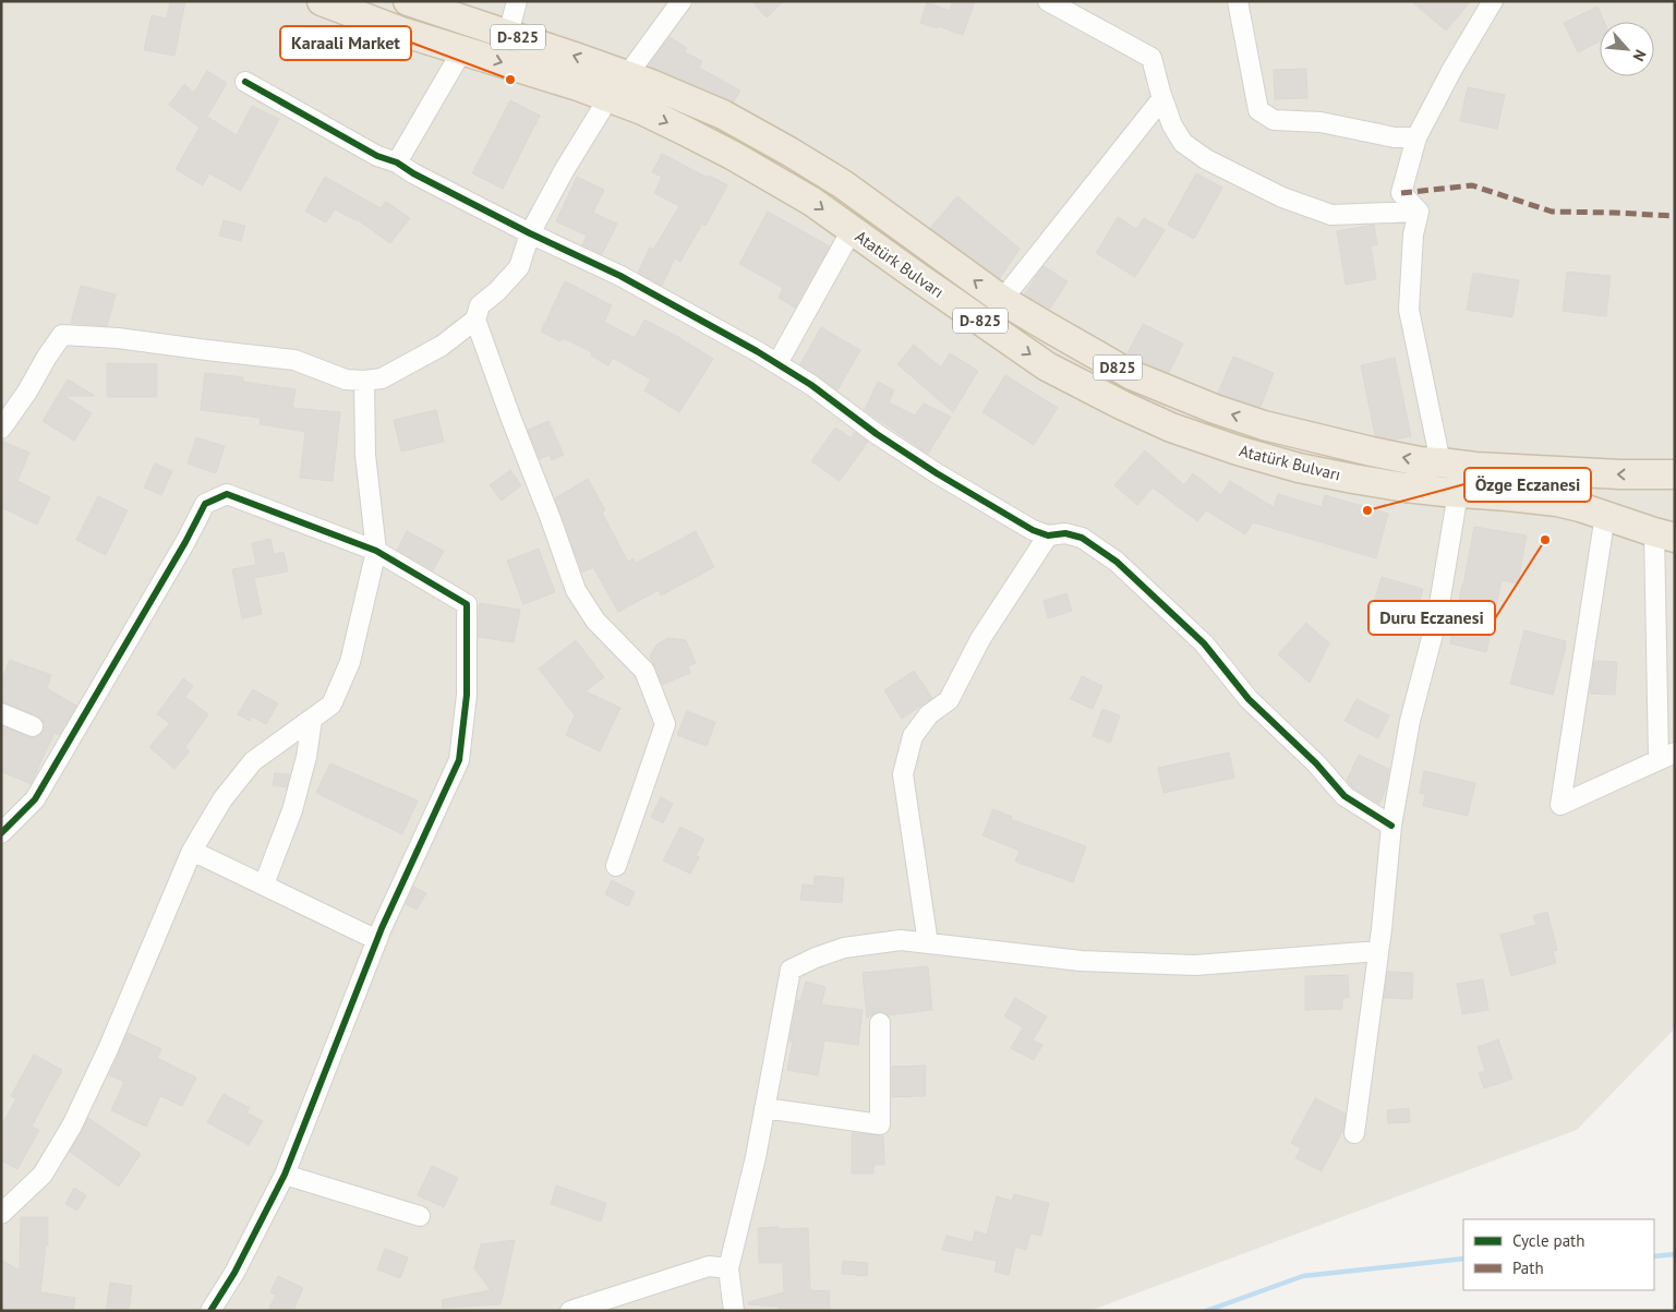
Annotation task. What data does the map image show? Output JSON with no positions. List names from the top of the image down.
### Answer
{
  "streets": {
    "highway": ["D-825", "Atatürk Bulvarı", "D825"]
  },
  "places": ["Karaali Market", "Özge Eczanesi", "Duru Eczanesi"],
  "legend": ["Cycle path", "Path"],
  "north": "bottom right"
}
